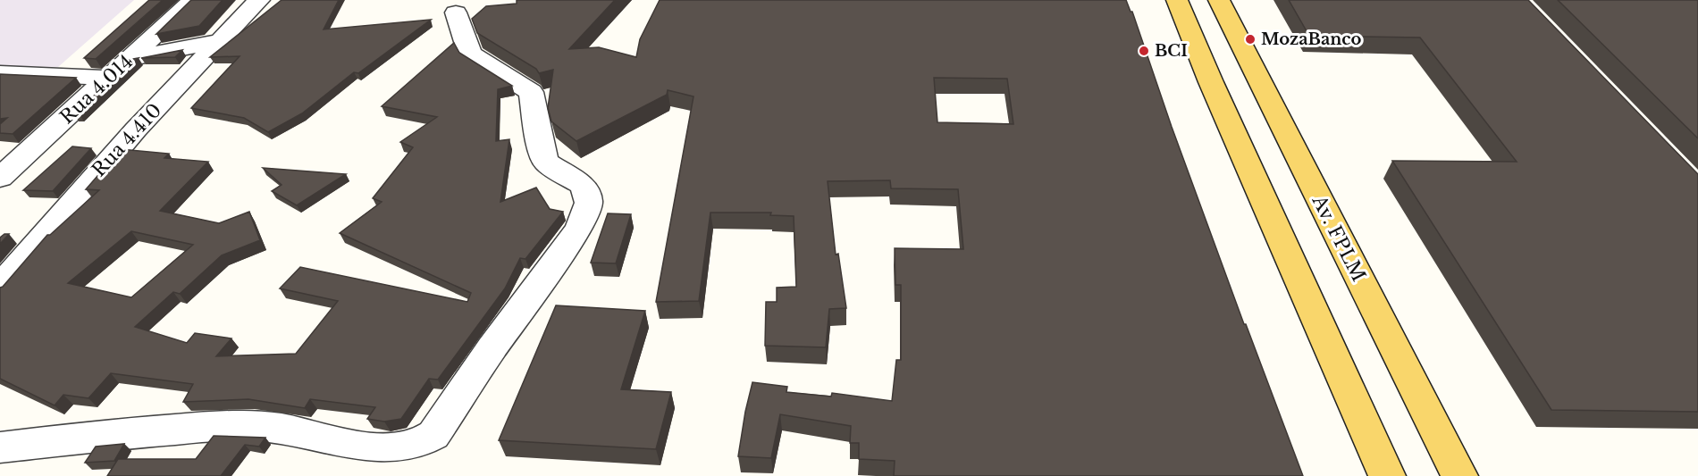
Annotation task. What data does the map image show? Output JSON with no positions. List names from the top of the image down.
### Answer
{
  "streets": {
    "main road": ["Av. FPLM"],
    "street": ["Rua 4.014", "Rua 4.410"]
  },
  "places": ["MozaBanco", "BCI"]
}
